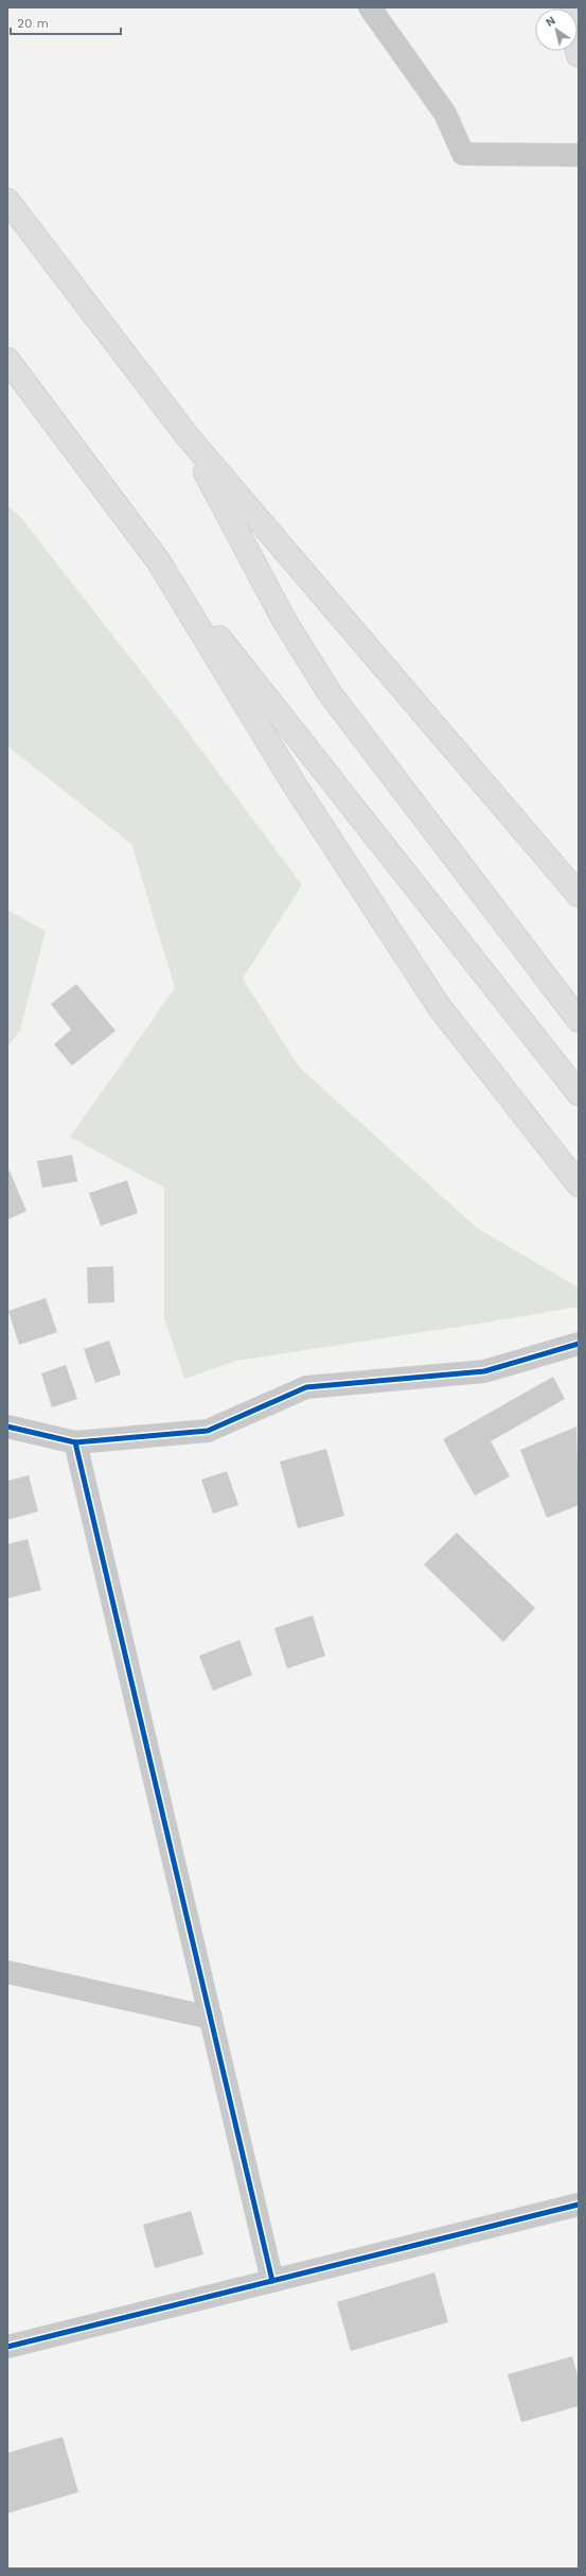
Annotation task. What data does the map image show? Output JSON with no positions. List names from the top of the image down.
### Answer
{
  "scale_bar": "20 m",
  "north": "top left"
}
